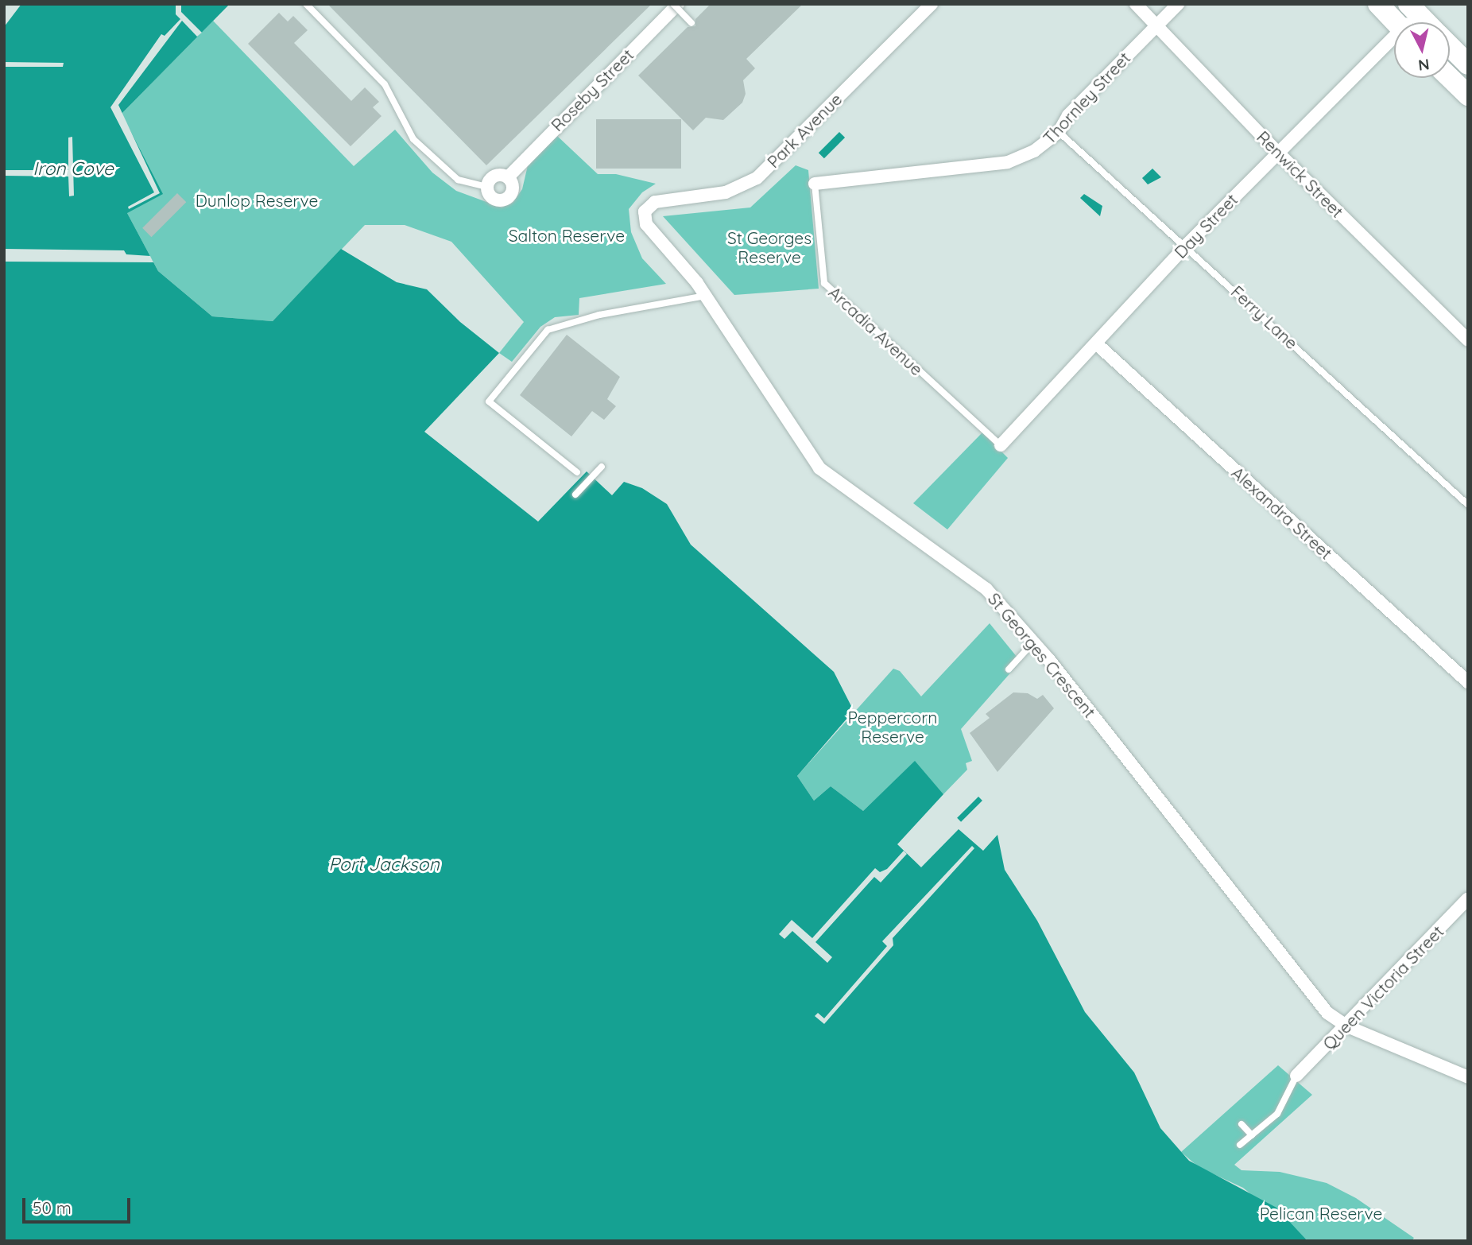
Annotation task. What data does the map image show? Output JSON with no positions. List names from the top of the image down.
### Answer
{
  "streets": {
    "street": [
      "Roseby Street",
      "Thornley Street",
      "Park Avenue",
      "Renwick Street",
      "Day Street",
      "Alexandra Street",
      "St Georges Crescent",
      "Queen Victoria Street"
    ],
    "lane": ["Ferry Lane", "Arcadia Avenue"]
  },
  "crossings": [
    ["Thornley Street", "Renwick Street"],
    ["Thornley Street", "Ferry Lane"],
    ["Thornley Street", "Arcadia Avenue"],
    ["Park Avenue", "St Georges Crescent"],
    ["Renwick Street", "Day Street"],
    ["Day Street", "Ferry Lane"],
    ["Day Street", "Arcadia Avenue"],
    ["Day Street", "Alexandra Street"],
    ["St Georges Crescent", "Queen Victoria Street"]
  ],
  "water": ["Iron Cove", "Port Jackson"],
  "parks": [
    "Dunlop Reserve",
    "Salton Reserve",
    "St Georges Reserve",
    "Peppercorn Reserve",
    "Pelican Reserve"
  ],
  "scale_bar": "50 m",
  "north": "bottom"
}
